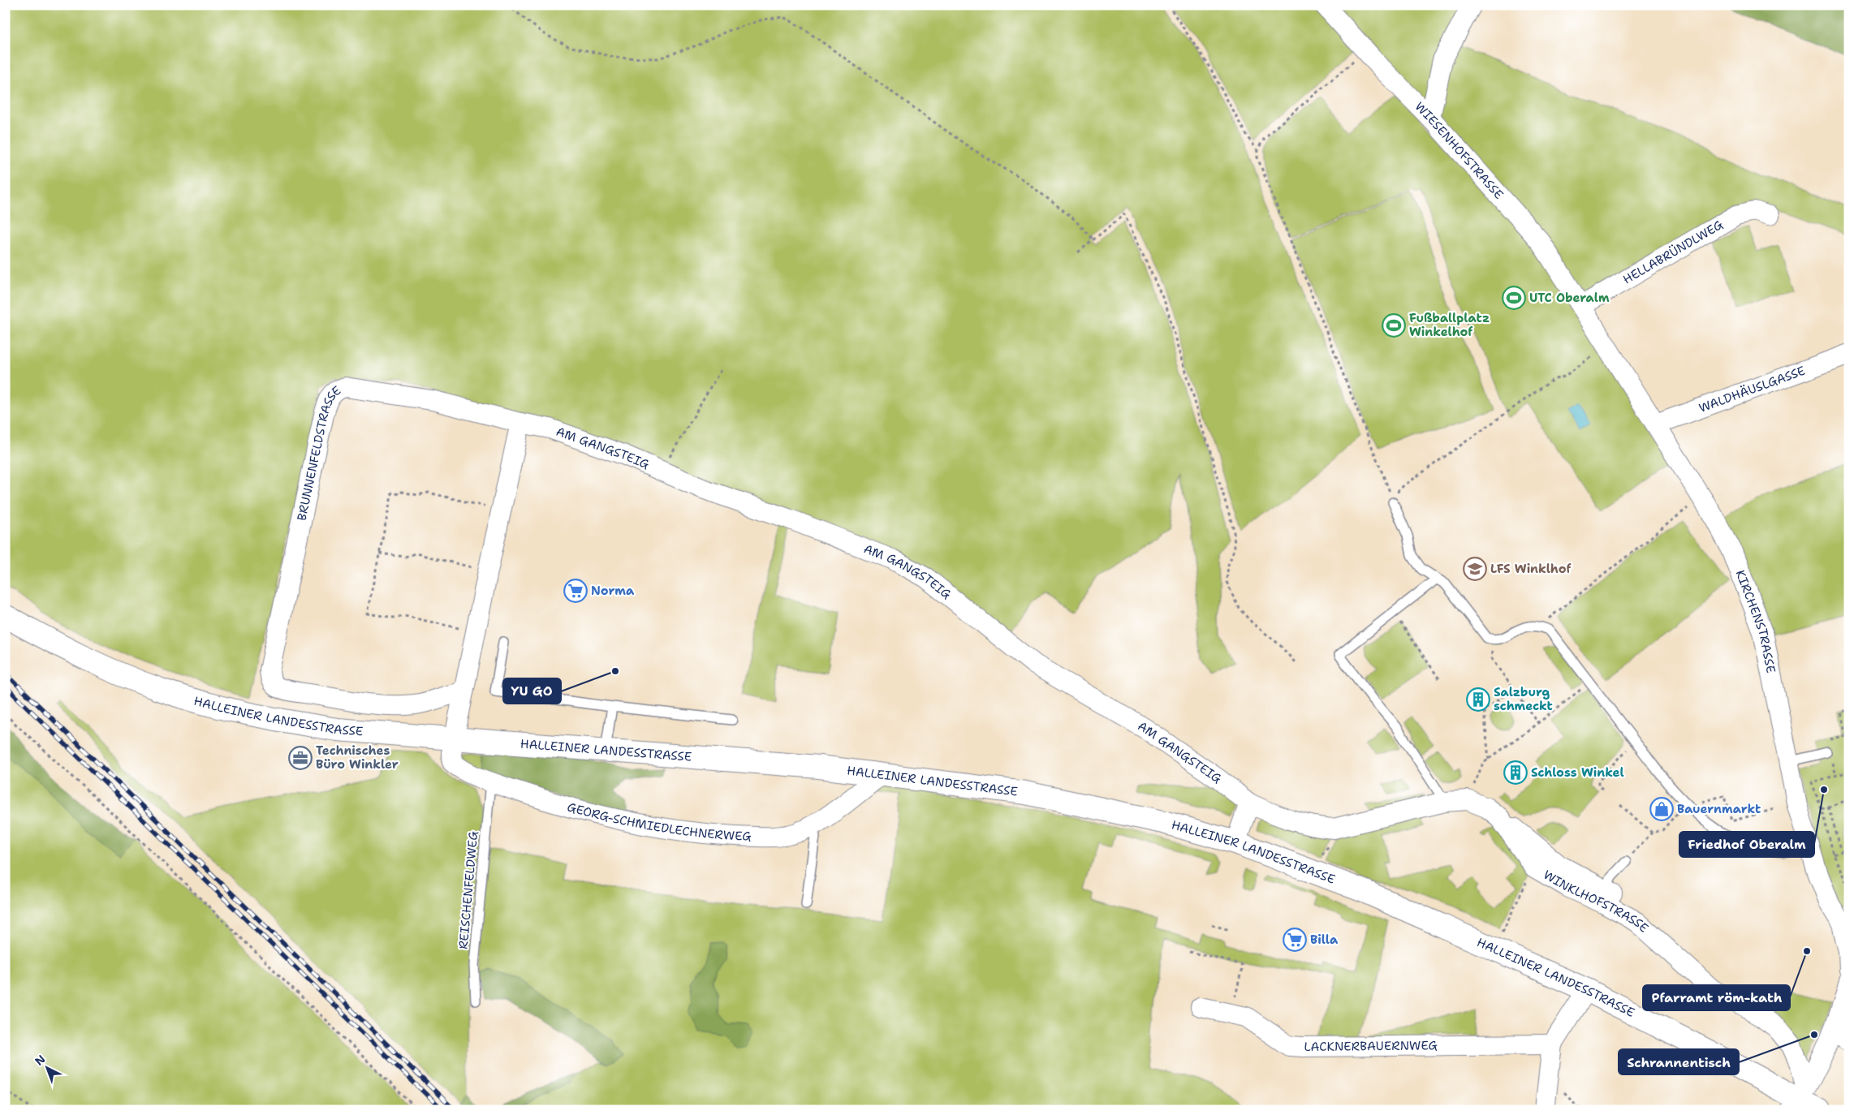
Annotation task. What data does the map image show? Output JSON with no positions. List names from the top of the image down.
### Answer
{
  "streets": {
    "main road": ["HALLEINER LANDESSTRASSE"],
    "street": [
      "WIESENHOFSTRASSE",
      "HELLABRÜNDLWEG",
      "WALDHÄUSLGASSE",
      "AM GANGSTEIG",
      "BRUNNENFELDSTRASSE",
      "KIRCHENSTRASSE",
      "GEORG-SCHMIEDLECHNERWEG",
      "WINKLHOFSTRASSE",
      "LACKNERBAUERNWEG"
    ],
    "lane": ["REISCHENFELDWEG"]
  },
  "crossings": [
    ["WIESENHOFSTRASSE", "HELLABRÜNDLWEG"],
    ["WIESENHOFSTRASSE", "KIRCHENSTRASSE"],
    ["HELLABRÜNDLWEG", "KIRCHENSTRASSE"],
    ["WALDHÄUSLGASSE", "KIRCHENSTRASSE"],
    ["AM GANGSTEIG", "BRUNNENFELDSTRASSE"],
    ["AM GANGSTEIG", "WINKLHOFSTRASSE"],
    ["HALLEINER LANDESSTRASSE", "GEORG-SCHMIEDLECHNERWEG"],
    ["HALLEINER LANDESSTRASSE", "WINKLHOFSTRASSE"],
    ["GEORG-SCHMIEDLECHNERWEG", "REISCHENFELDWEG"]
  ],
  "places": {
    "sports": ["UTC Oberalm", "Fußballplatz Winkelhof"],
    "school or university": ["LFS Winklhof"],
    "supermarket": ["Norma", "Billa"],
    "other": [
      "YU GO",
      "Friedhof Oberalm",
      "Pfarramt röm-kath",
      "Schrannentisch"
    ],
    "building": ["Salzburg schmeckt", "Schloss Winkel"],
    "office": ["Technisches Büro Winkler"],
    "shop": ["Bauernmarkt"]
  },
  "north": "top left"
}
